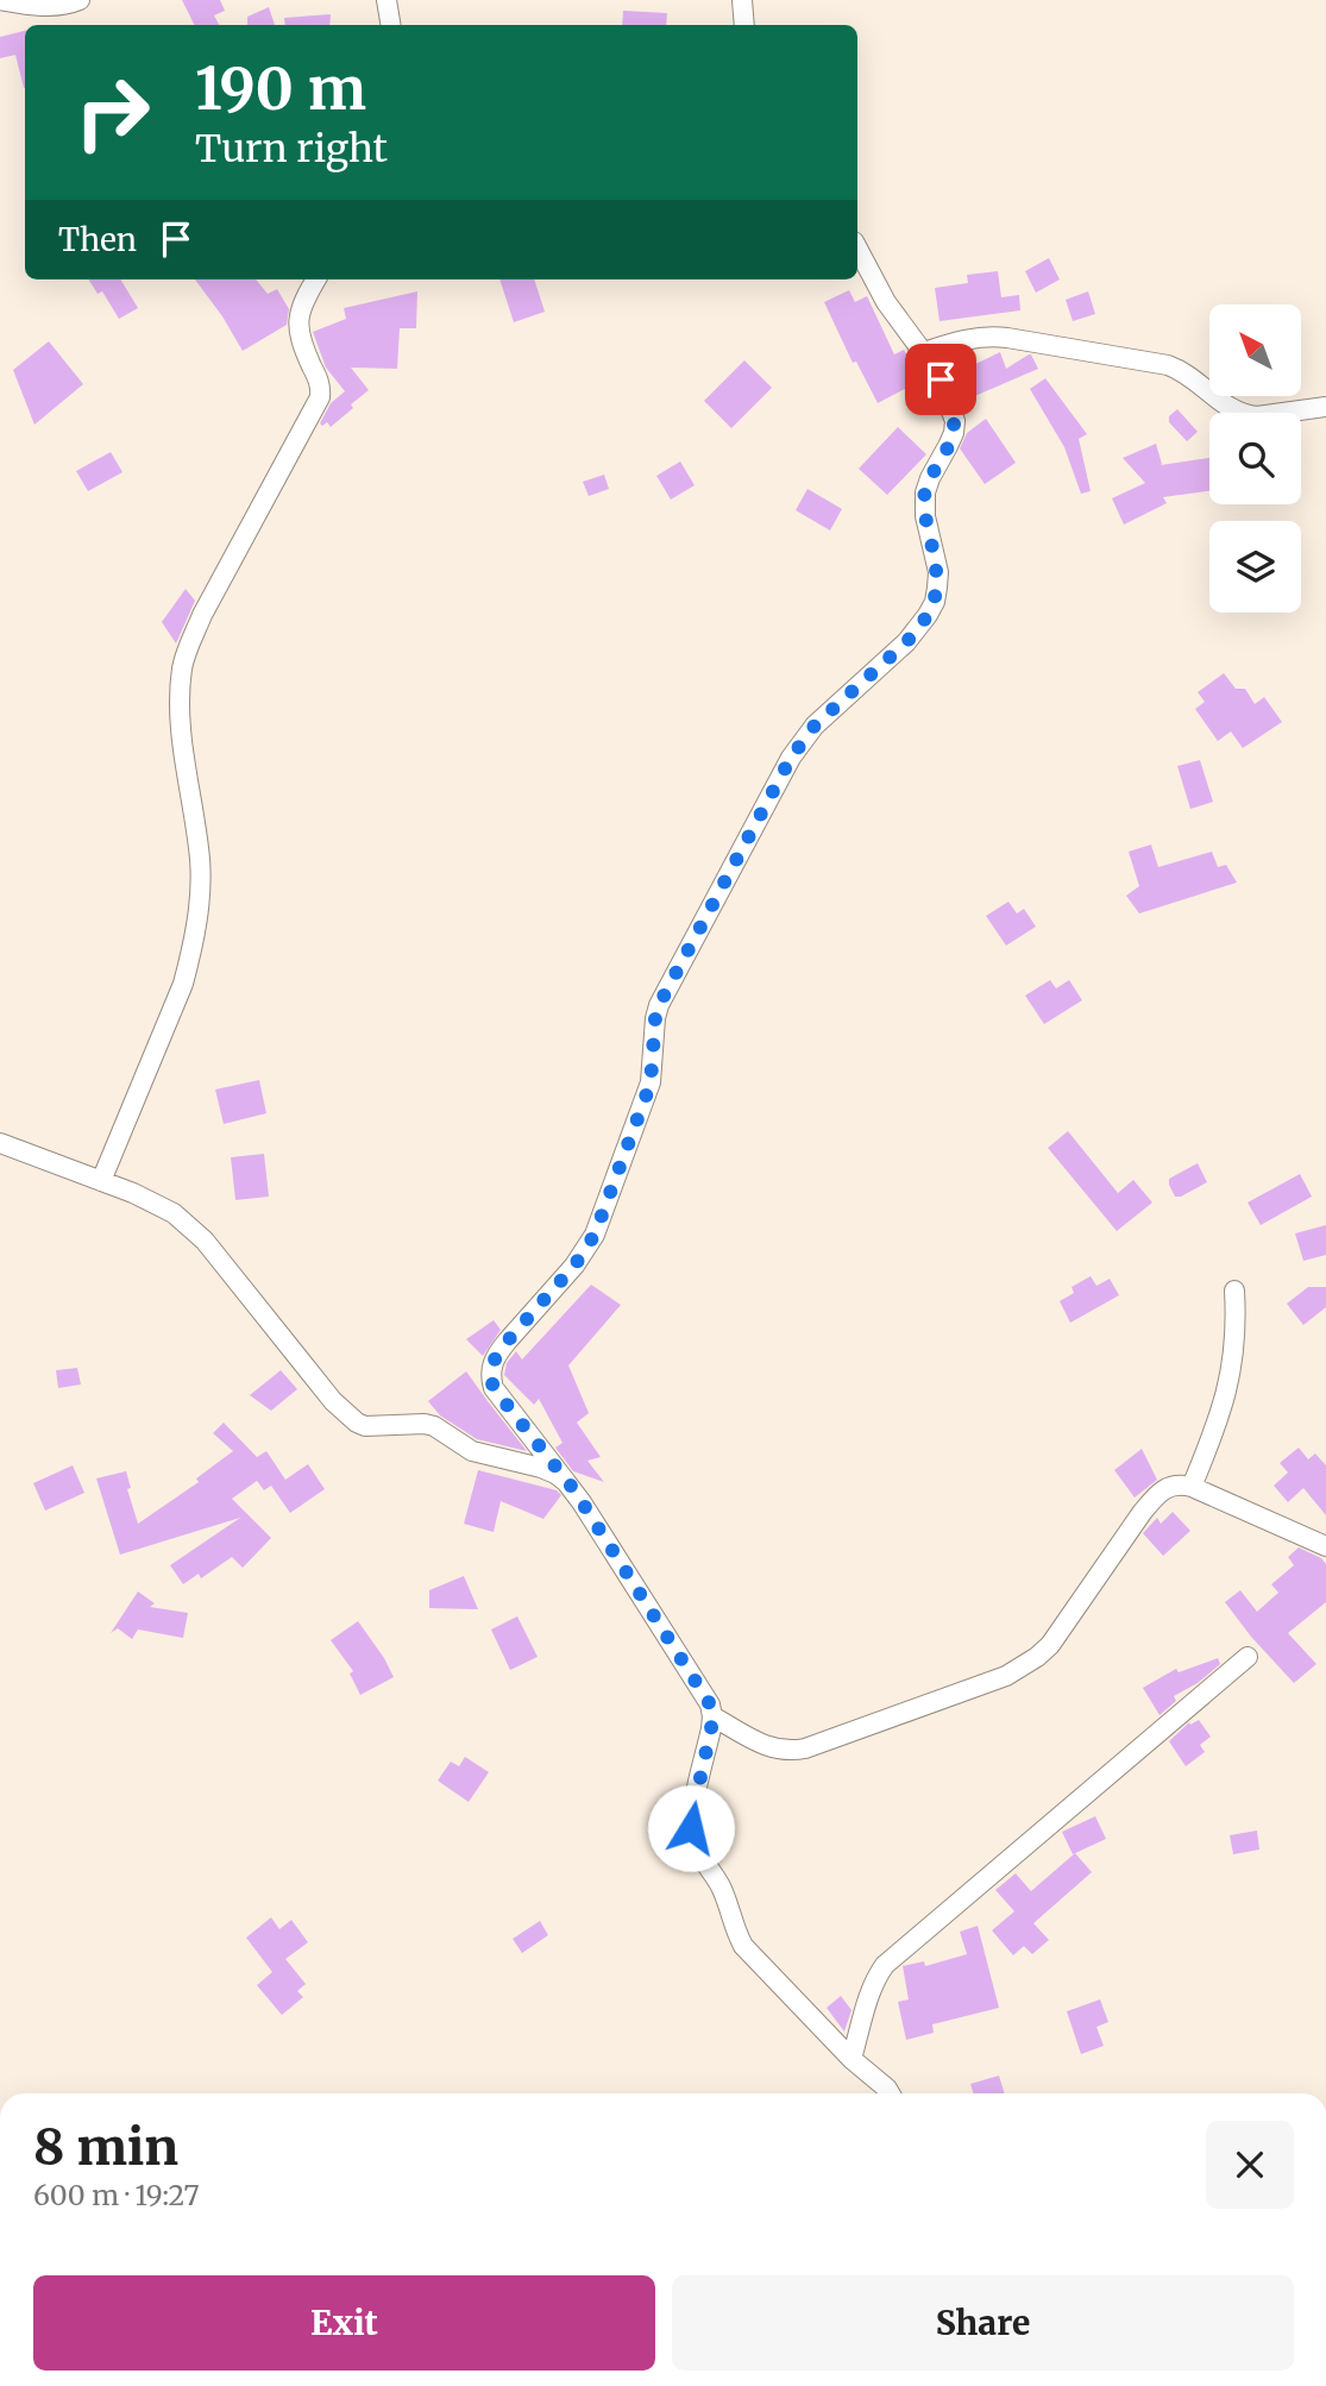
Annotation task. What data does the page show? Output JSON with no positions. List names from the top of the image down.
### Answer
{
  "north": "top left",
  "page": {
    "turn": ["190 m", "Turn right"],
    "then": "Then",
    "heading": ["8 min", "600 m · 19:27"],
    "buttons": ["Exit", "Share"]
  }
}
